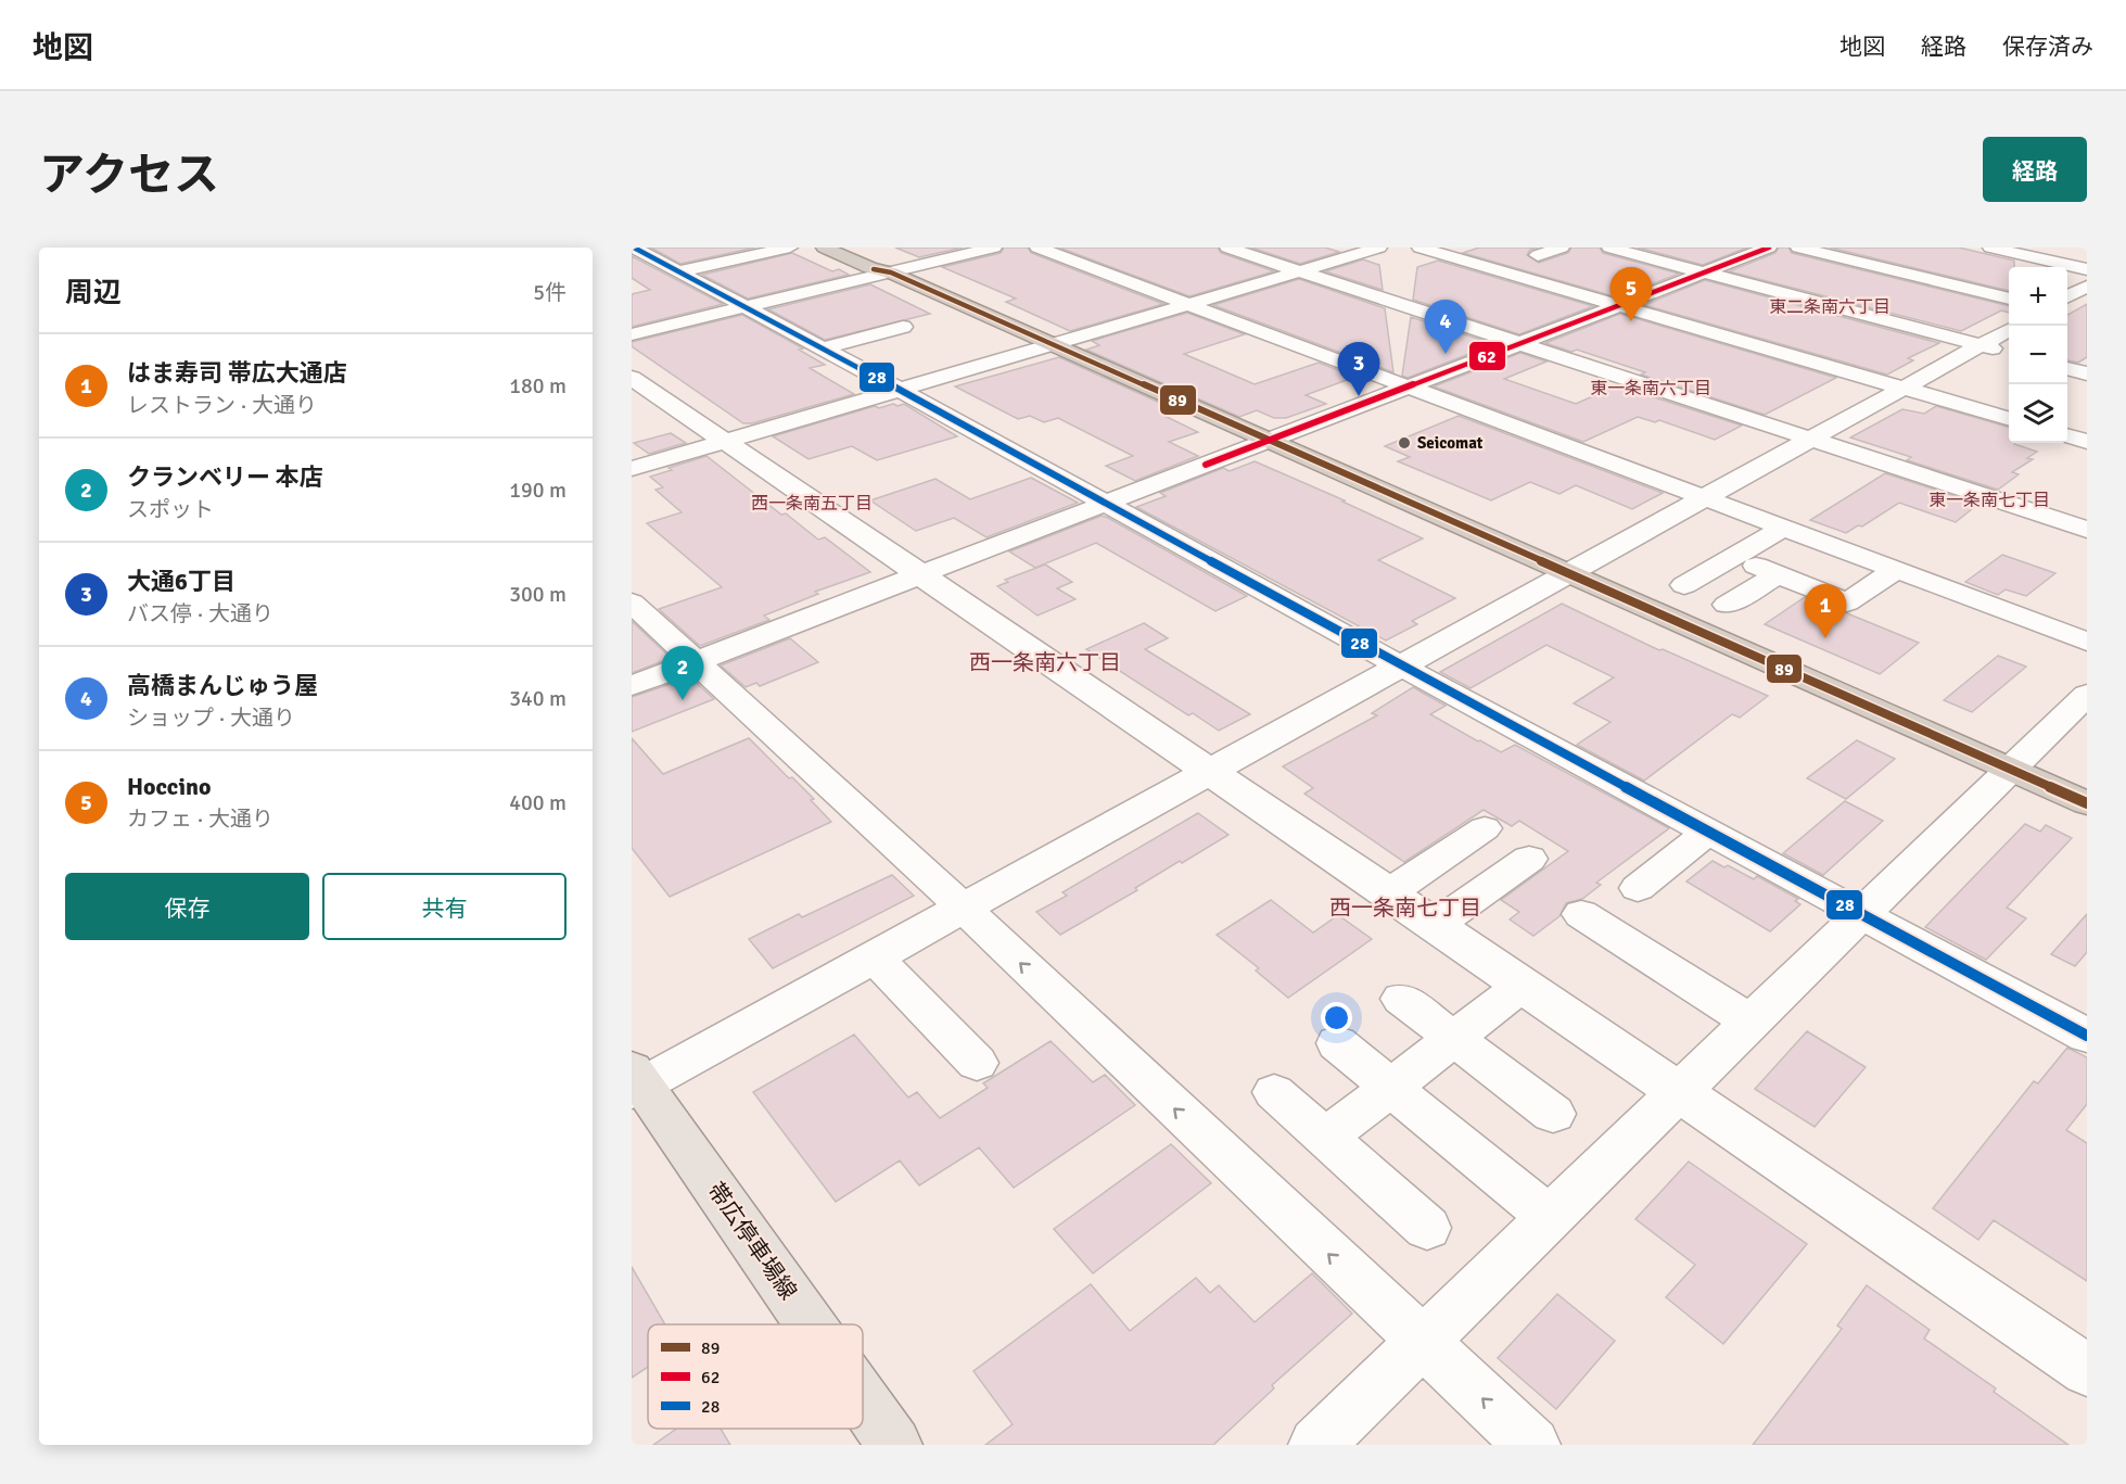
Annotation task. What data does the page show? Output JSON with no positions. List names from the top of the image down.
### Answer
{
  "streets": {
    "main road": ["帯広停車場線"]
  },
  "districts": [
    "東二条南六丁目",
    "東一条南六丁目",
    "東一条南七丁目",
    "西一条南五丁目",
    "西一条南六丁目",
    "西一条南七丁目"
  ],
  "places": ["Seicomat"],
  "lines": ["transit line 62", "transit line 28", "transit line 89"],
  "legend": ["89", "62", "28"],
  "page": {
    "header": "地図",
    "nav": ["地図", "経路", "保存済み"],
    "title": "アクセス",
    "buttons": [
      "経路",
      ["保存", "共有"]
    ],
    "heading": ["周辺", "5件"],
    "map_buttons": ["+", "−"],
    "pins": [
      "5",
      "4",
      "3",
      "1",
      "2"
    ],
    "list": [
      {
        "mark": "1",
        "name": "はま寿司 帯広大通店",
        "note": "レストラン · 大通り",
        "value": "180 m"
      },
      {
        "mark": "2",
        "name": "クランベリー 本店",
        "note": "スポット",
        "value": "190 m"
      },
      {
        "mark": "3",
        "name": "大通6丁目",
        "note": "バス停 · 大通り",
        "value": "300 m"
      },
      {
        "mark": "4",
        "name": "高橋まんじゅう屋",
        "note": "ショップ · 大通り",
        "value": "340 m"
      },
      {
        "mark": "5",
        "name": "Hoccino",
        "note": "カフェ · 大通り",
        "value": "400 m"
      }
    ]
  }
}
